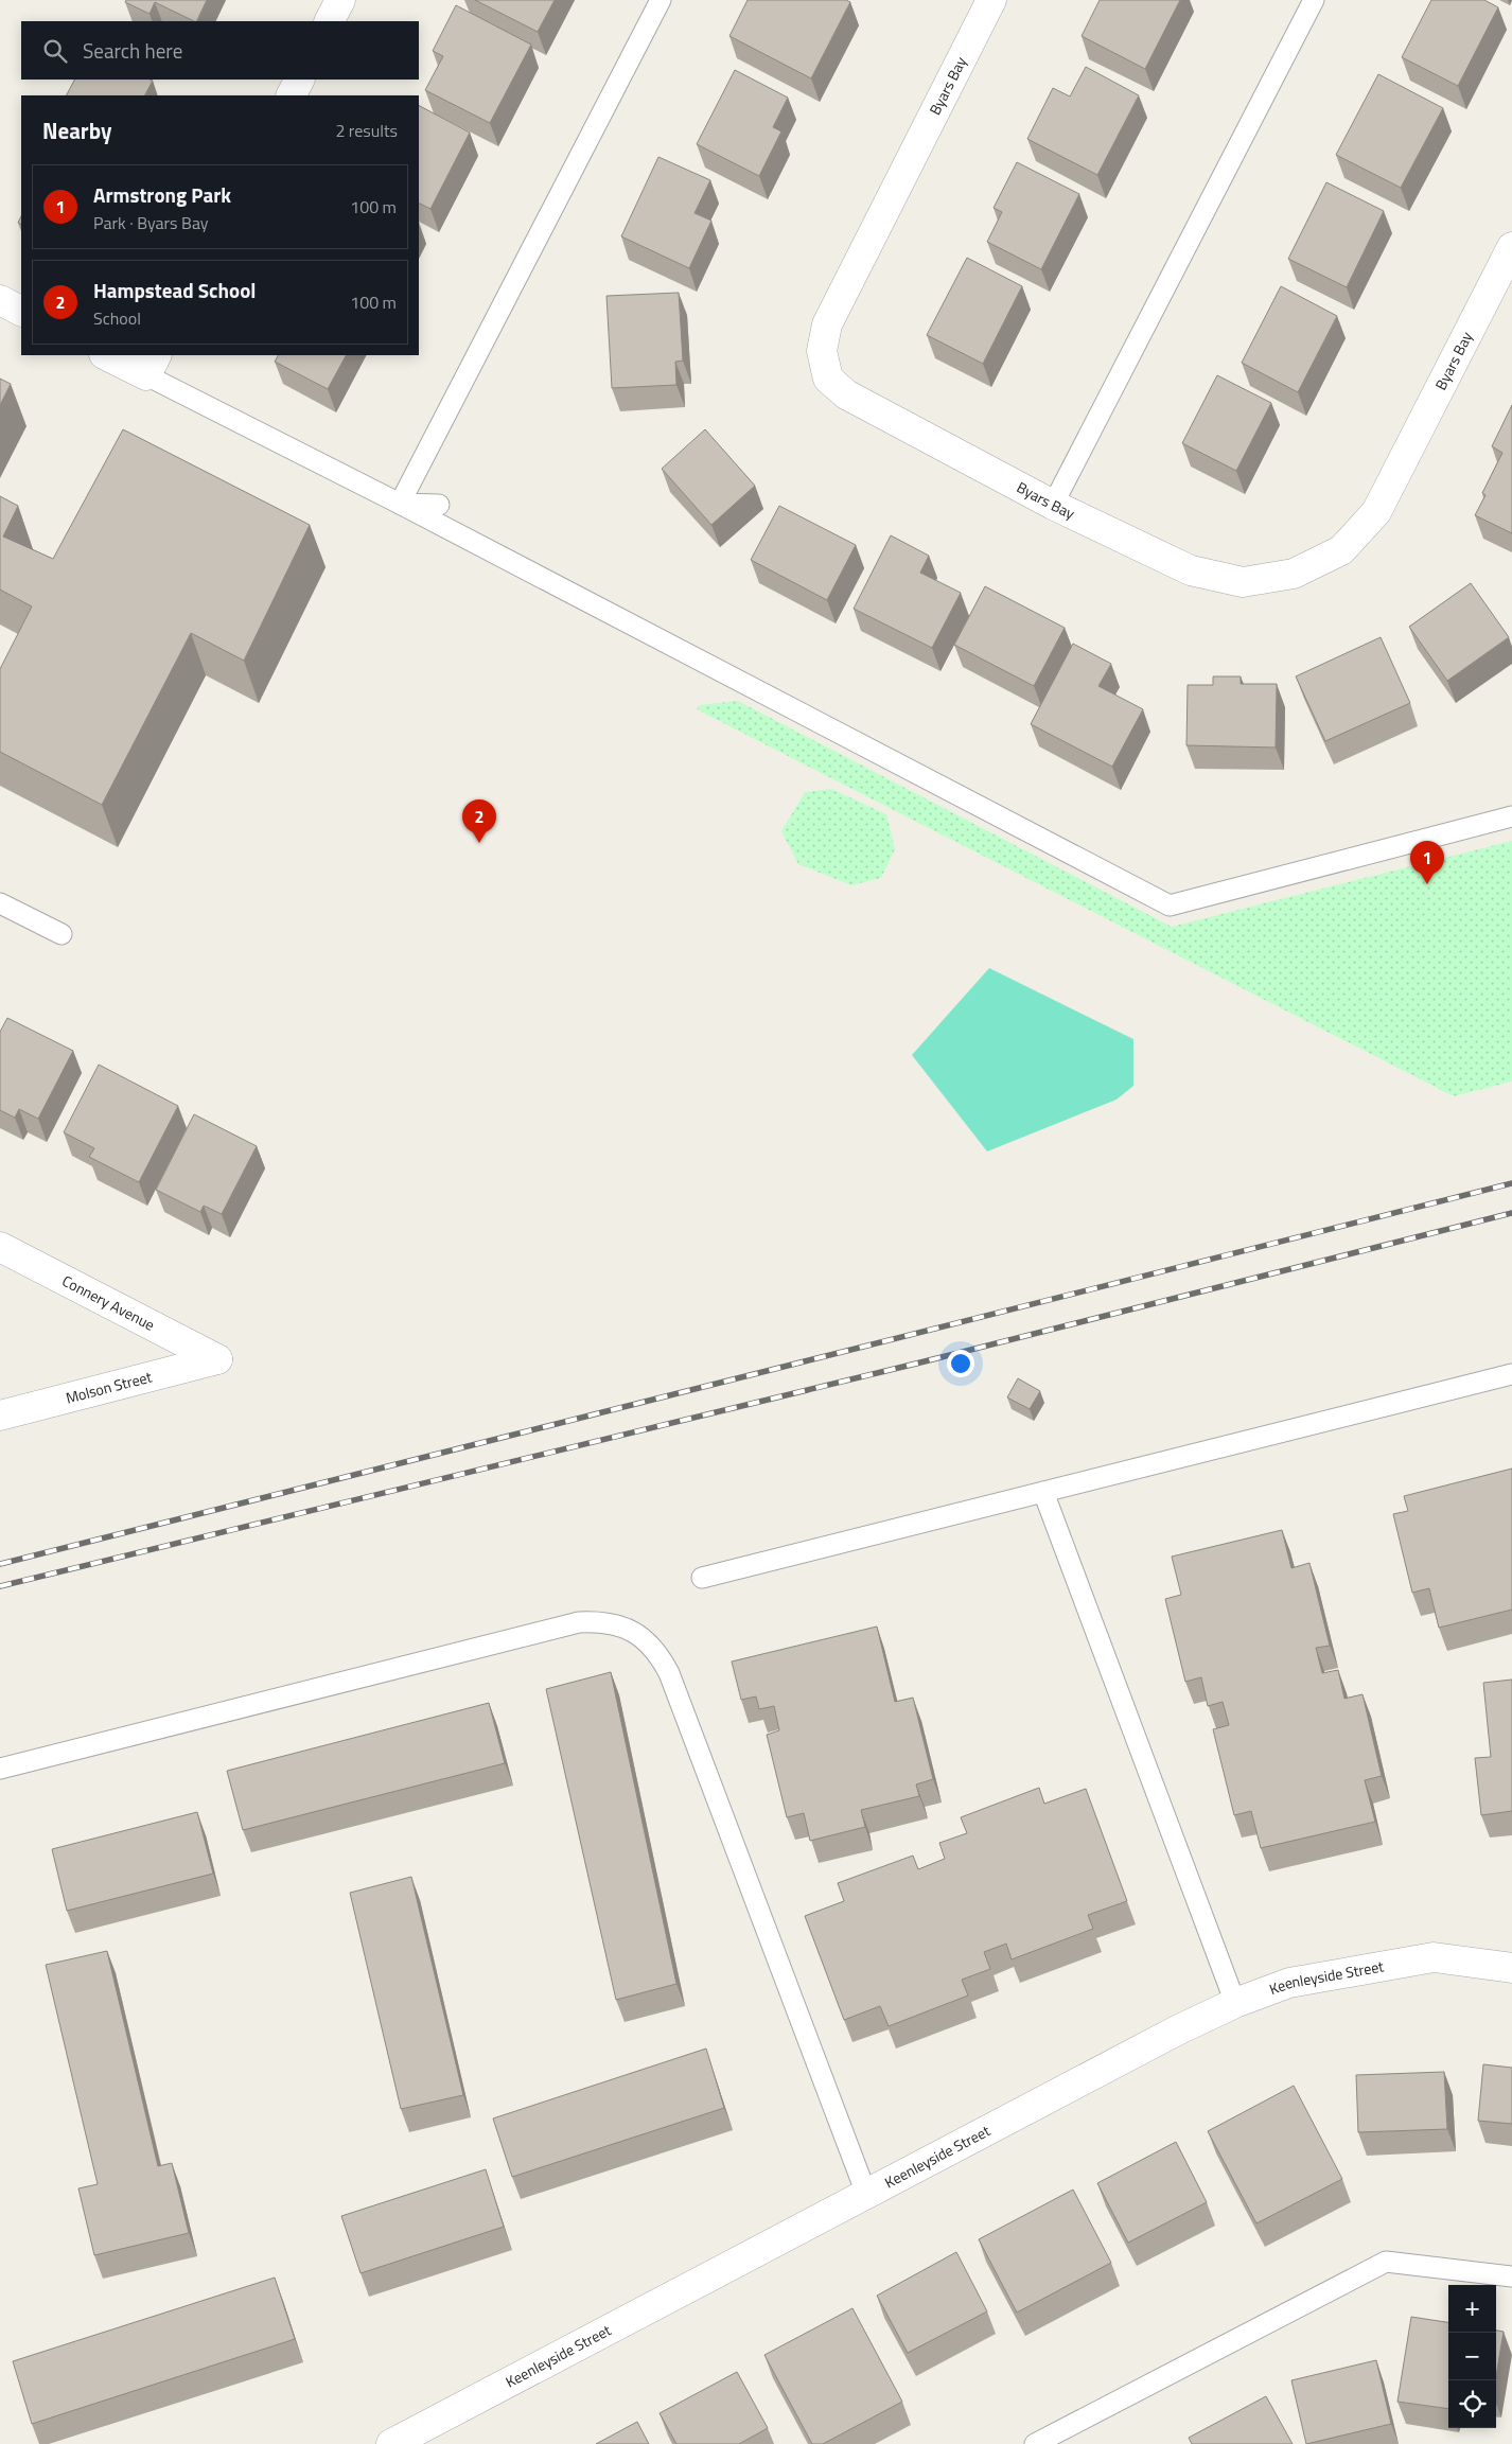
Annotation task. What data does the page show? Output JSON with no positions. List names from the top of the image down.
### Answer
{
  "streets": {
    "street": [
      "Byars Bay",
      "Connery Avenue",
      "Molson Street",
      "Keenleyside Street"
    ]
  },
  "crossings": [
    ["Connery Avenue", "Molson Street"]
  ],
  "page": {
    "search": "Search here",
    "heading": ["Nearby", "2 results"],
    "list": [
      {
        "mark": "1",
        "name": "Armstrong Park",
        "note": "Park · Byars Bay",
        "value": "100 m"
      },
      {
        "mark": "2",
        "name": "Hampstead School",
        "note": "School",
        "value": "100 m"
      }
    ],
    "pins": ["2", "1"],
    "map_buttons": ["+", "−"]
  }
}
